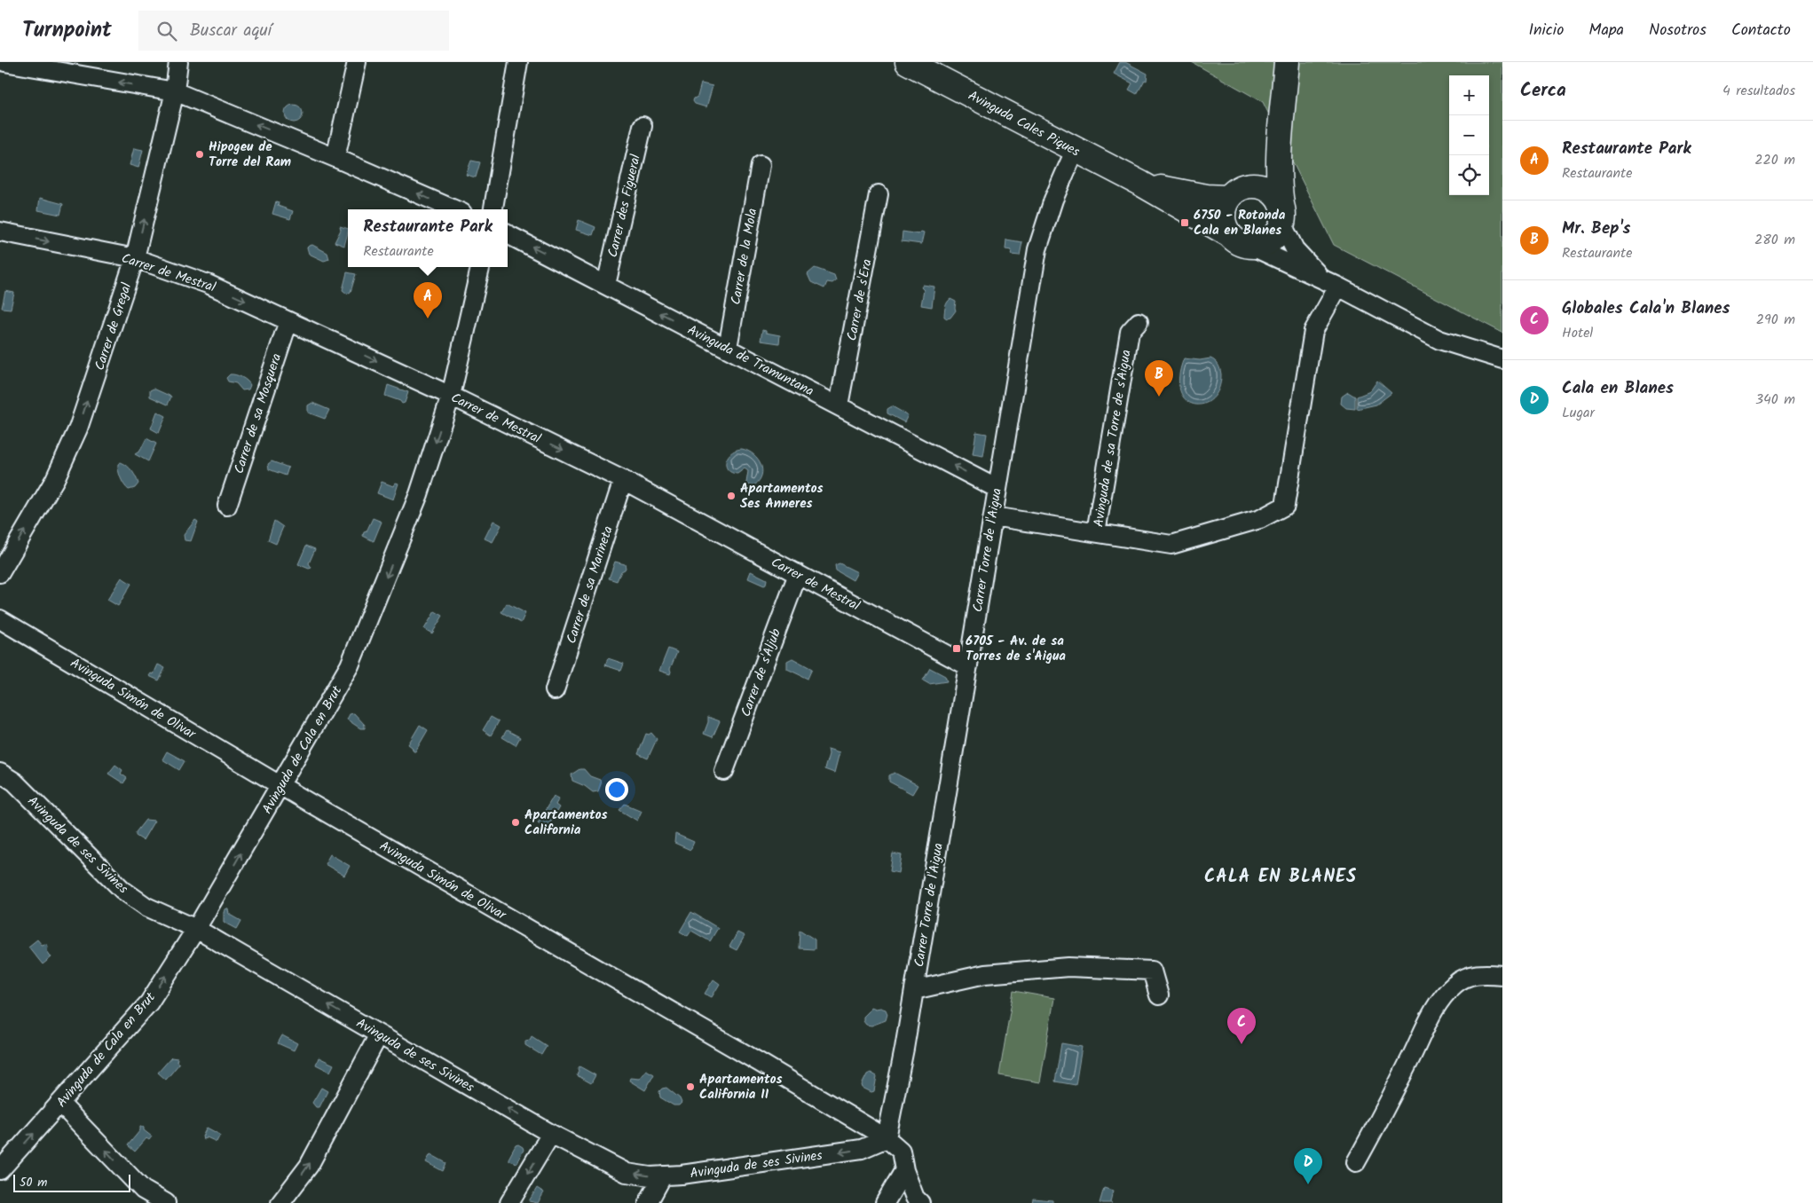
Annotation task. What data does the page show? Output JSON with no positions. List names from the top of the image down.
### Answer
{
  "streets": {
    "street": [
      "Avinguda Cales Piques",
      "Carrer des Figueral",
      "Carrer de la Mola",
      "Carrer de Mestral",
      "Carrer de s'Era",
      "Carrer de Gregal",
      "Avinguda de Tramuntana",
      "Carrer de sa Mosquera",
      "Avinguda de sa Torre de s'Aigua",
      "Carrer Torre de l'Aigua",
      "Carrer de sa Marineta",
      "Carrer de s'Aljub",
      "Avinguda Simón de Olivar",
      "Avinguda de Cala en Brut",
      "Avinguda de ses Sivines"
    ]
  },
  "crossings": [
    ["Avinguda Cales Piques", "Carrer Torre de l'Aigua"],
    ["Carrer des Figueral", "Avinguda de Tramuntana"],
    ["Carrer de la Mola", "Avinguda de Tramuntana"],
    ["Carrer de Mestral", "Carrer de Gregal"],
    ["Carrer de Mestral", "Carrer de sa Mosquera"],
    ["Carrer de Mestral", "Carrer Torre de l'Aigua"],
    ["Carrer de Mestral", "Carrer de sa Marineta"],
    ["Carrer de Mestral", "Carrer de s'Aljub"],
    ["Carrer de Mestral", "Avinguda de Cala en Brut"],
    ["Carrer de s'Era", "Avinguda de Tramuntana"],
    ["Avinguda de Tramuntana", "Carrer Torre de l'Aigua"],
    ["Carrer Torre de l'Aigua", "Avinguda Simón de Olivar"],
    ["Carrer Torre de l'Aigua", "Avinguda de ses Sivines"],
    ["Avinguda Simón de Olivar", "Avinguda de Cala en Brut"],
    ["Avinguda Simón de Olivar", "Avinguda de ses Sivines"],
    ["Avinguda de Cala en Brut", "Avinguda de ses Sivines"]
  ],
  "one_way": [
    "Carrer de Mestral",
    "Carrer de Gregal",
    "Avinguda de Tramuntana",
    "Avinguda de ses Sivines"
  ],
  "districts": ["CALA EN BLANES"],
  "places": {
    "other": [
      "Hipogeu de Torre del Ram",
      "Apartamentos Ses Anneres",
      "Apartamentos California",
      "Apartamentos California II"
    ],
    "transit": ["6750 - Rotonda Cala en Blanes", "6705 - Av. de sa Torres de s'Aigua"]
  },
  "scale_bar": "50 m",
  "page": {
    "header": "Turnpoint",
    "search": "Buscar aquí",
    "nav": [
      "Inicio",
      "Mapa",
      "Nosotros",
      "Contacto"
    ],
    "heading": ["Cerca", "4 resultados"],
    "map_buttons": ["+", "−"],
    "list": [
      {
        "mark": "A",
        "name": "Restaurante Park",
        "note": "Restaurante",
        "value": "220 m"
      },
      {
        "mark": "B",
        "name": "Mr. Bep's",
        "note": "Restaurante",
        "value": "280 m"
      },
      {
        "mark": "C",
        "name": "Globales Cala'n Blanes",
        "note": "Hotel",
        "value": "290 m"
      },
      {
        "mark": "D",
        "name": "Cala en Blanes",
        "note": "Lugar",
        "value": "340 m"
      }
    ],
    "popup": ["Restaurante Park", "Restaurante"],
    "pins": [
      "A",
      "B",
      "C",
      "D"
    ],
    "scale": "50 m"
  }
}
